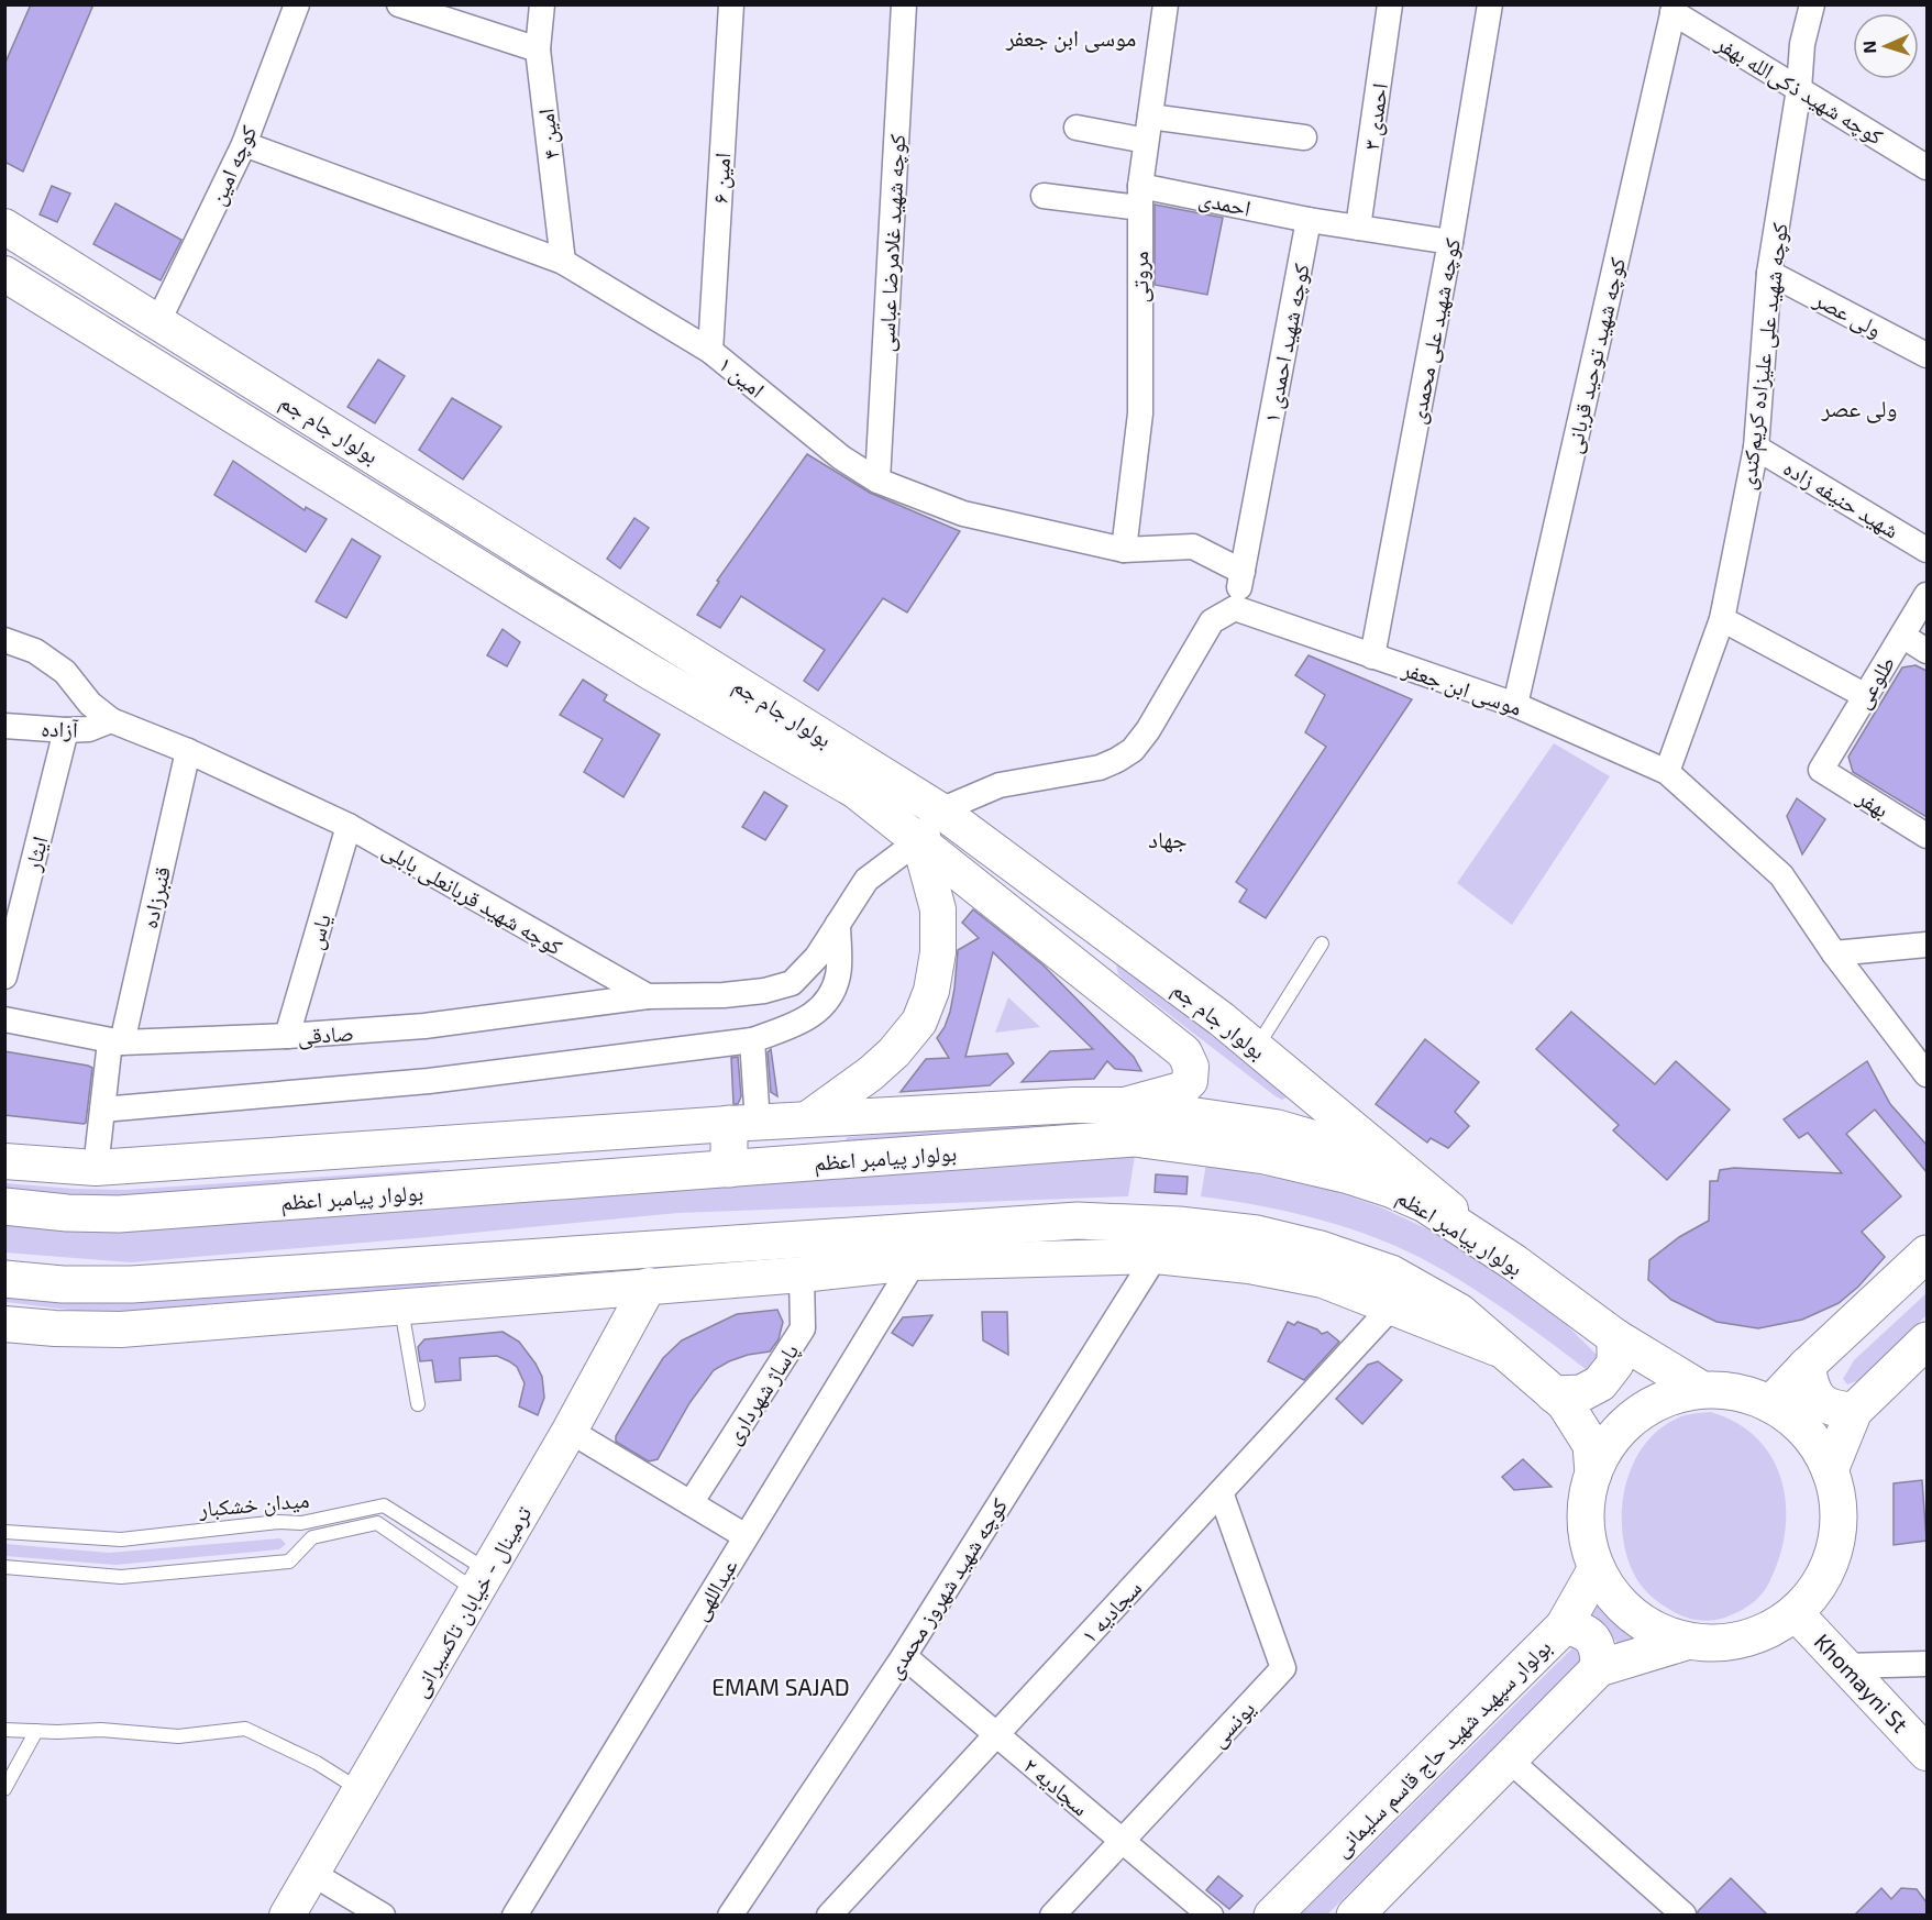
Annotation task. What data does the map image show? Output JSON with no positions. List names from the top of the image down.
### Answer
{
  "streets": {
    "main road": [
      "بولوار جام جم",
      "بولوار پیامبر اعظم",
      "ترمینال - خیابان تاکسیرانی",
      "Khomayni St",
      "بولوار سپهبد شهید حاج قاسم سلیمانی"
    ],
    "street": [
      "کوچه شهید ذکی‌الله بهفر",
      "احمدی ۳",
      "امین ۴",
      "کوچه امین",
      "امین ۶",
      "احمدی",
      "کوچه شهید غلامرضا عباسی",
      "مروتی",
      "ولی عصر",
      "کوچه شهید علی محمدی",
      "کوچه شهید احمدی ۱",
      "کوچه شهید توحید قربانی",
      "کوچه شهید علی علیزاده کریم‌کندی",
      "امین ۱",
      "شهید حنیفه زاده",
      "طلوعی",
      "موسی ابن جعفر",
      "آزاده",
      "بهفر",
      "ایثار",
      "قنبرزاده",
      "کوچه شهید قربانعلی بابلی",
      "یاس",
      "صادقی",
      "پاساژ شهرداری",
      "کوچه شهید شهروز محمدی",
      "عبداللهی",
      "سجادیه ۱",
      "یونسی",
      "سجادیه ۲"
    ],
    "lane": ["میدان خشکبار"]
  },
  "crossings": [
    ["کوچه شهید ذکی‌الله بهفر", "کوچه شهید توحید قربانی"],
    ["کوچه شهید ذکی‌الله بهفر", "کوچه شهید علی علیزاده کریم‌کندی"],
    ["امین ۴", "امین ۱"],
    ["کوچه امین", "امین ۱"],
    ["کوچه امین", "بولوار جام جم"],
    ["امین ۶", "امین ۱"],
    ["احمدی", "مروتی"],
    ["احمدی", "کوچه شهید احمدی ۱"],
    ["کوچه شهید غلامرضا عباسی", "امین ۱"],
    ["مروتی", "امین ۱"],
    ["ولی عصر", "کوچه شهید علی علیزاده کریم‌کندی"],
    ["کوچه شهید علی محمدی", "موسی ابن جعفر"],
    ["کوچه شهید احمدی ۱", "امین ۱"],
    ["کوچه شهید احمدی ۱", "موسی ابن جعفر"],
    ["کوچه شهید توحید قربانی", "موسی ابن جعفر"],
    ["کوچه شهید علی علیزاده کریم‌کندی", "شهید حنیفه زاده"],
    ["کوچه شهید علی علیزاده کریم‌کندی", "موسی ابن جعفر"],
    ["بولوار جام جم", "بولوار پیامبر اعظم"],
    ["طلوعی", "بهفر"],
    ["آزاده", "ایثار"],
    ["آزاده", "کوچه شهید قربانعلی بابلی"],
    ["قنبرزاده", "کوچه شهید قربانعلی بابلی"],
    ["قنبرزاده", "صادقی"],
    ["قنبرزاده", "بولوار پیامبر اعظم"],
    ["کوچه شهید قربانعلی بابلی", "یاس"],
    ["کوچه شهید قربانعلی بابلی", "صادقی"],
    ["یاس", "صادقی"],
    ["میدان خشکبار", "ترمینال - خیابان تاکسیرانی"],
    ["کوچه شهید شهروز محمدی", "سجادیه ۲"],
    ["سجادیه ۱", "یونسی"],
    ["سجادیه ۱", "سجادیه ۲"],
    ["یونسی", "سجادیه ۲"]
  ],
  "districts": [
    "موسی ابن جعفر",
    "ولی عصر",
    "جهاد",
    "EMAM SAJAD"
  ],
  "north": "left"
}
